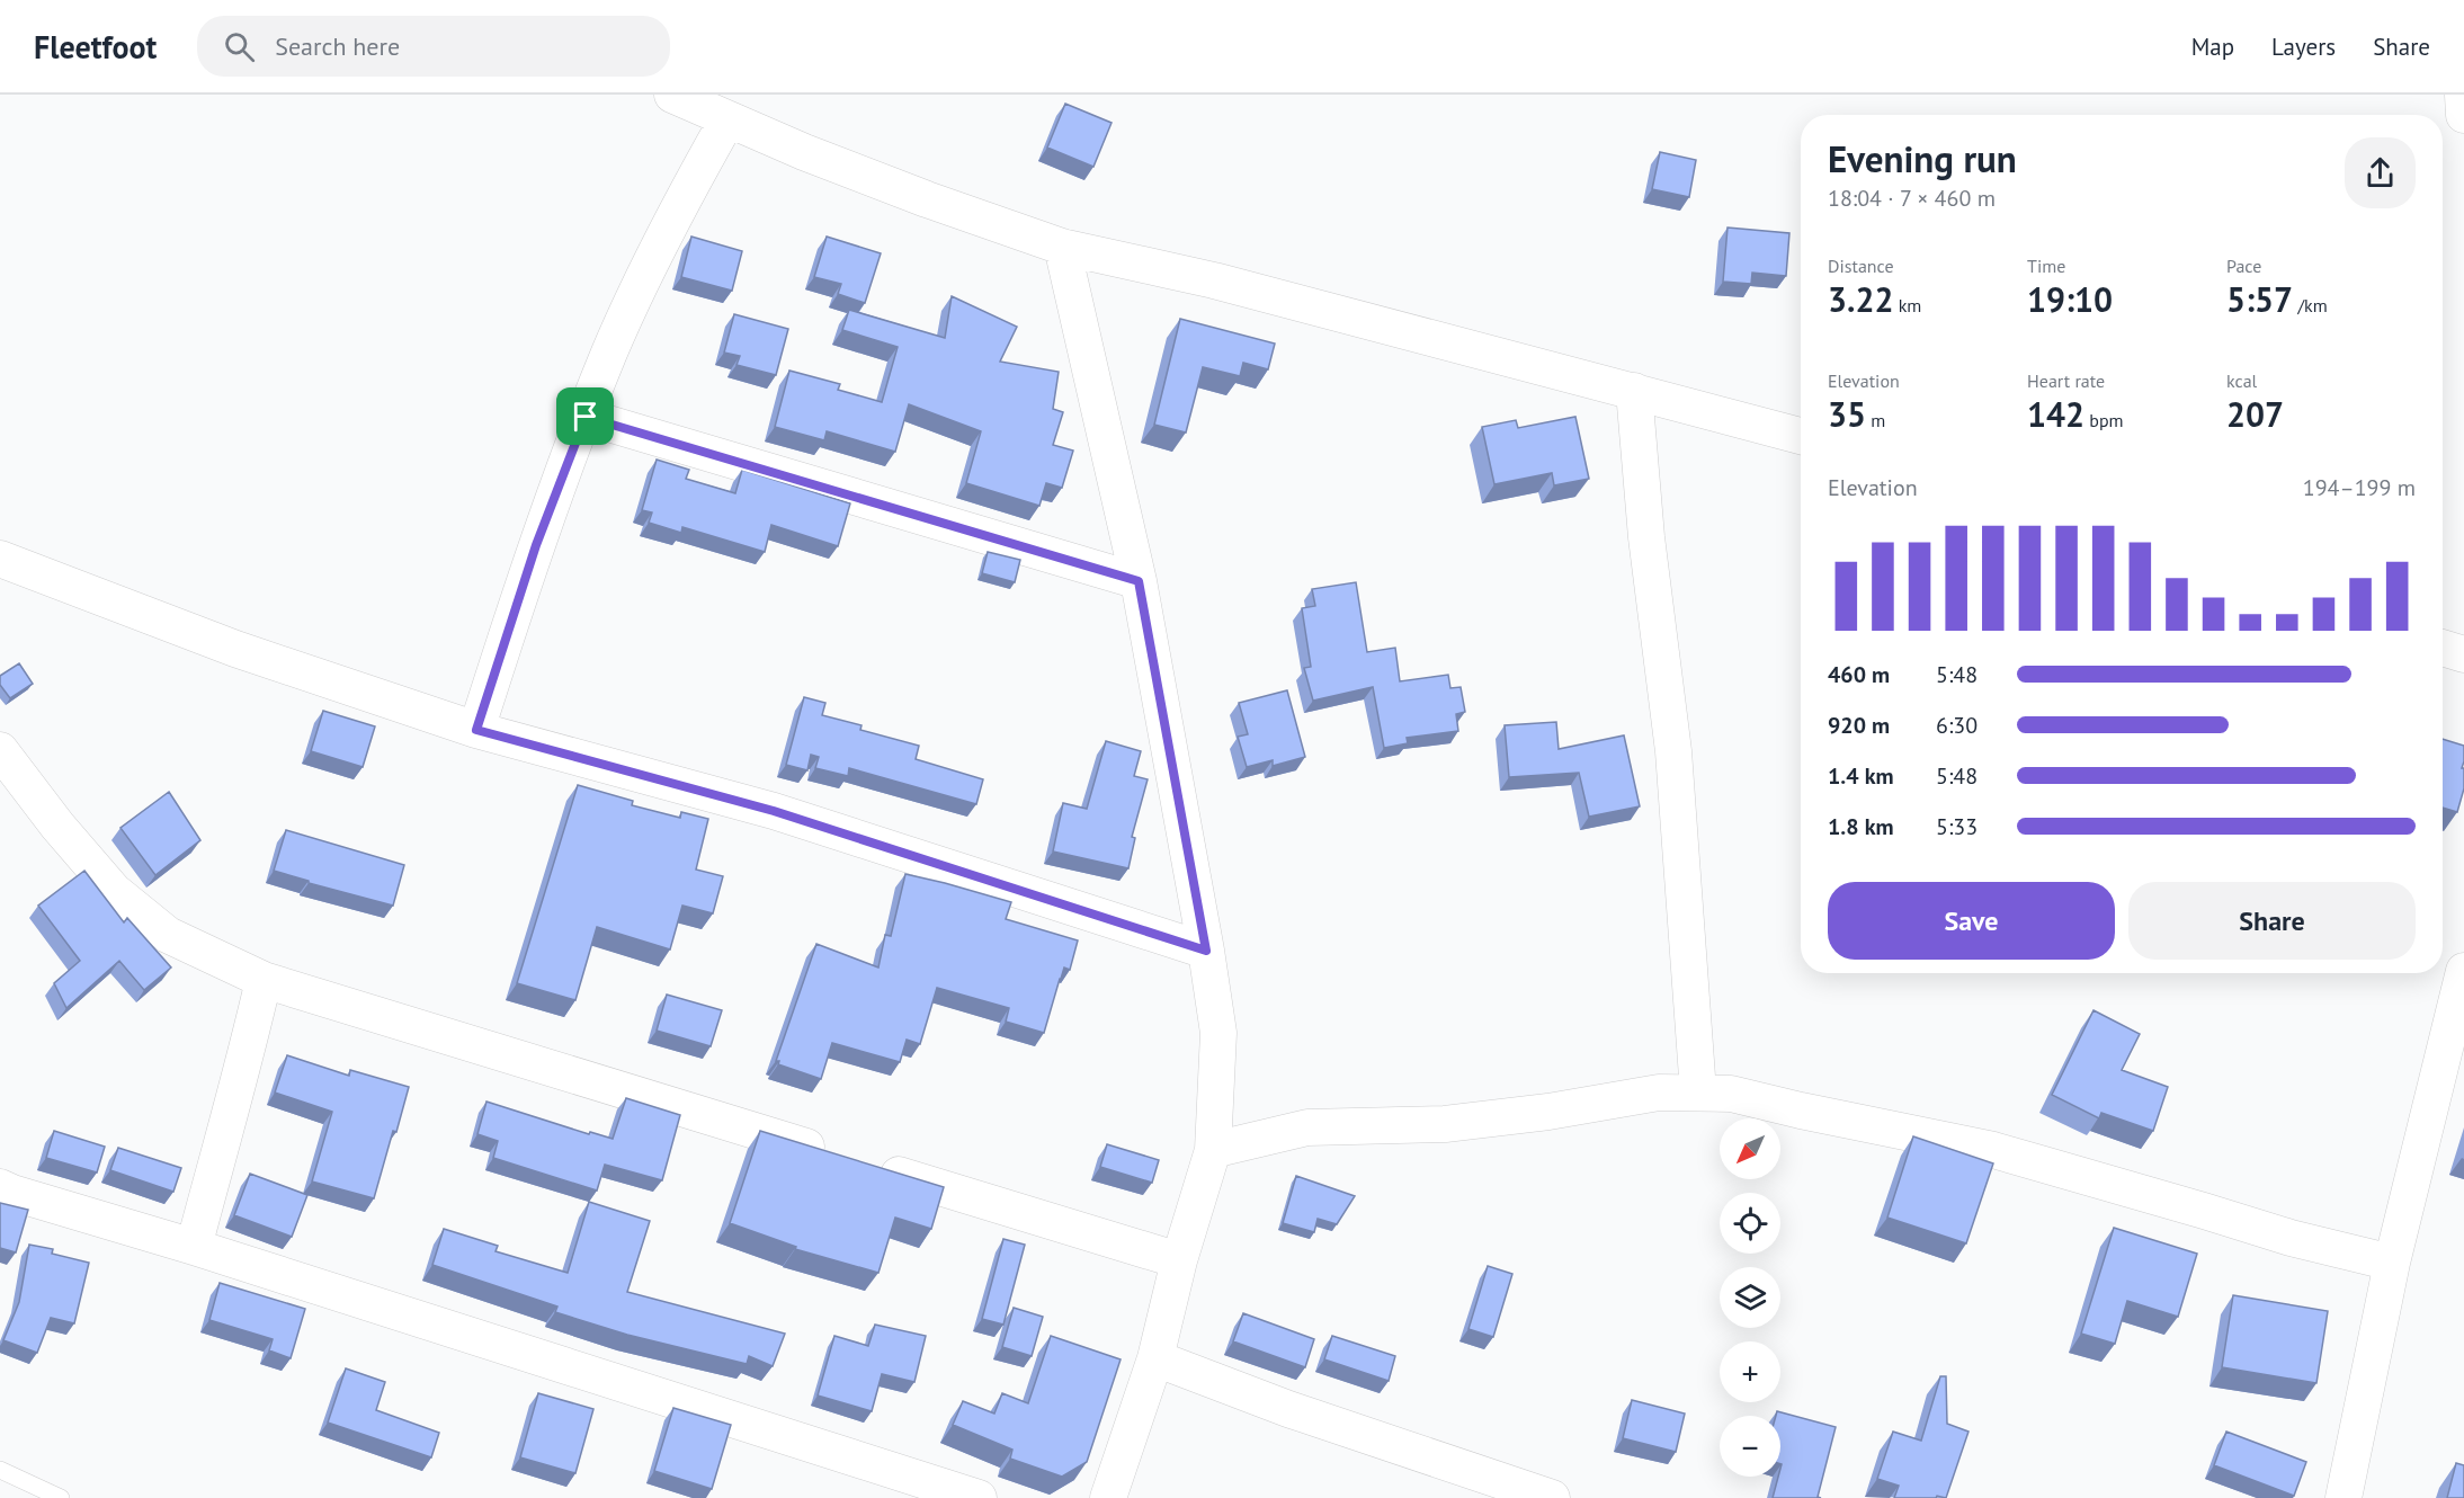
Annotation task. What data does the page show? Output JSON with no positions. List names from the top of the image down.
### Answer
{
  "north": "bottom left",
  "page": {
    "header": "Fleetfoot",
    "search": "Search here",
    "nav": ["Map", "Layers", "Share"],
    "heading": ["Evening run", "18:04 · 7 × 460 m"],
    "stats": [
      ["Distance", "3.22 km"],
      ["Time", "19:10"],
      ["Pace", "5:57 /km"],
      ["Elevation", "35 m"],
      ["Heart rate", "142 bpm"],
      ["kcal", "207"]
    ],
    "chart": ["Elevation", "194–199 m"],
    "list": [
      {
        "name": "460 m",
        "note": "5:48"
      },
      {
        "name": "920 m",
        "note": "6:30"
      },
      {
        "name": "1.4 km",
        "note": "5:48"
      },
      {
        "name": "1.8 km",
        "note": "5:33"
      }
    ],
    "buttons": ["Save", "Share"],
    "map_buttons": ["+", "−"]
  }
}
